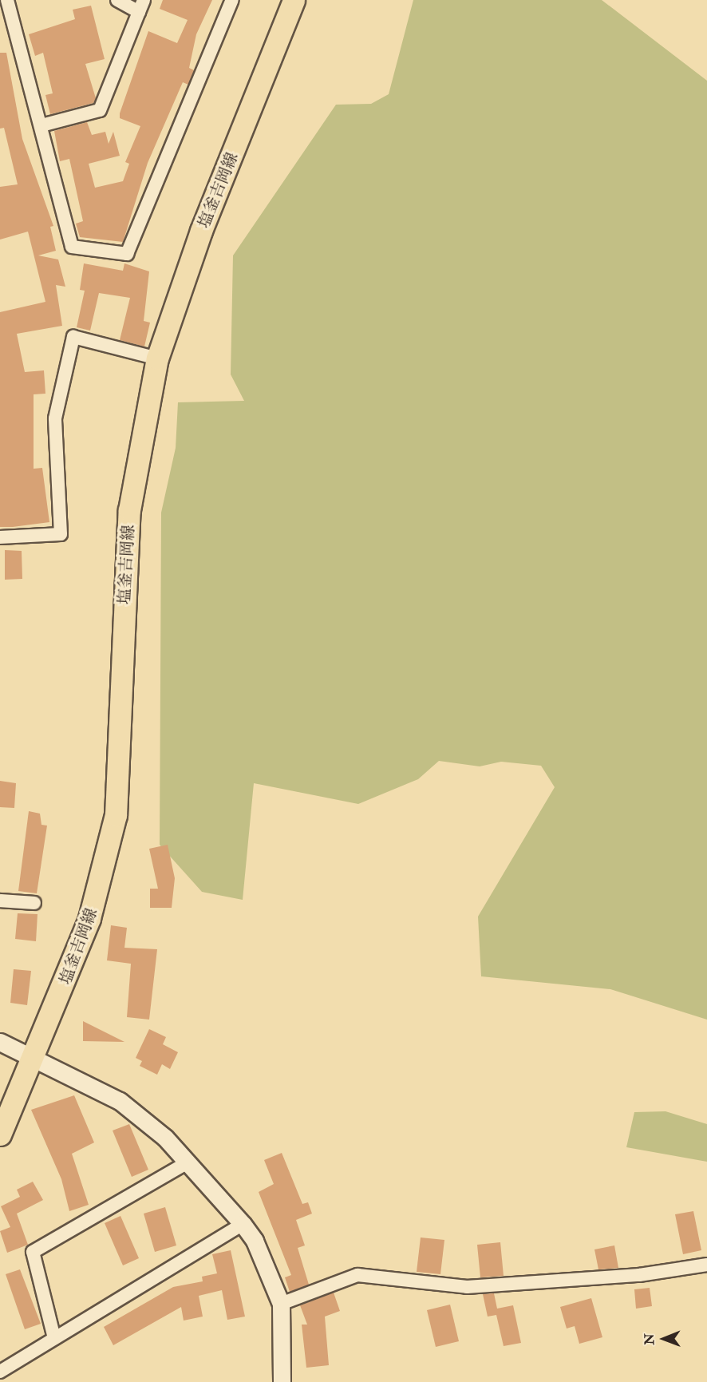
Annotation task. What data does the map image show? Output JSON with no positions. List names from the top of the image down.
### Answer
{
  "streets": {
    "main road": ["塩釜吉岡線"]
  },
  "north": "left"
}
